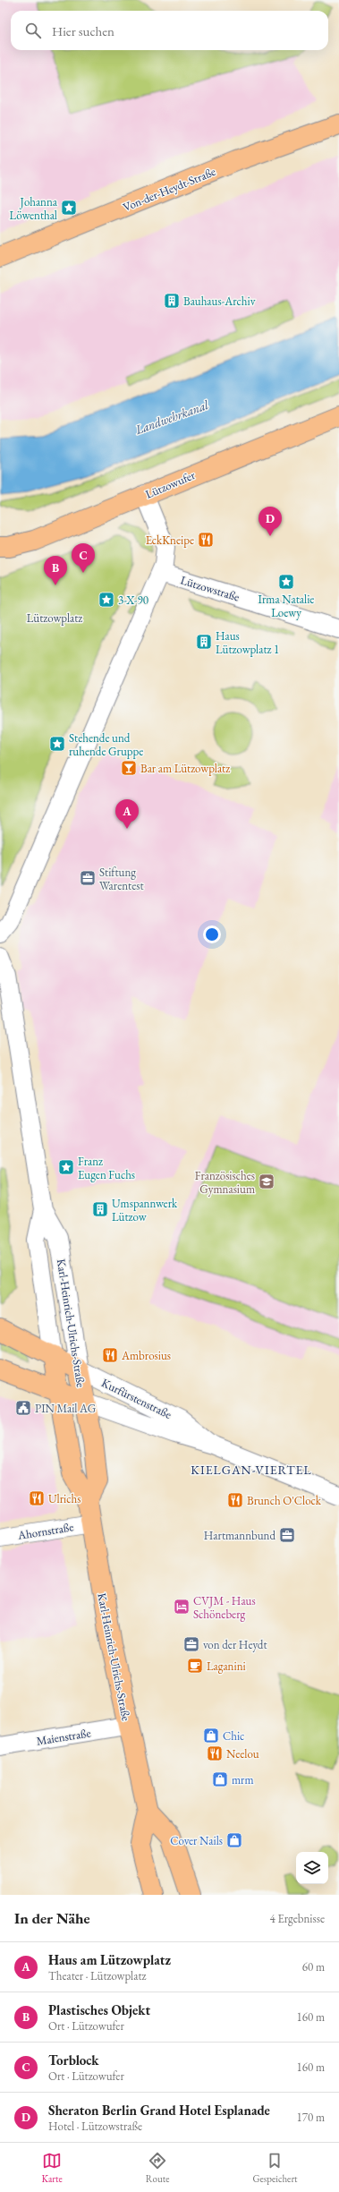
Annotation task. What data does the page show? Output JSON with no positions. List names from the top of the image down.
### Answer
{
  "streets": {
    "main road": [
      "Von-der-Heydt-Straße",
      "Lützowufer",
      "Karl-Heinrich-Ulrichs-Straße",
      "Kurfürstenstraße"
    ],
    "street": ["Lützowstraße", "Ahornstraße", "Maienstraße"]
  },
  "crossings": [
    ["Karl-Heinrich-Ulrichs-Straße", "Kurfürstenstraße"],
    ["Karl-Heinrich-Ulrichs-Straße", "Ahornstraße"],
    ["Karl-Heinrich-Ulrichs-Straße", "Maienstraße"]
  ],
  "districts": ["KIELGAN-VIERTEL"],
  "water": ["Landwehrkanal"],
  "parks": ["Lützowplatz"],
  "places": {
    "place": [
      "Johanna Löwenthal",
      "Irma Natalie Loewy",
      "3-X-90",
      "Stehende und ruhende Gruppe",
      "Franz Eugen Fuchs"
    ],
    "building": ["Bauhaus-Archiv", "Haus Lützowplatz 1", "Umspannwerk Lützow"],
    "restaurant": [
      "EckKneipe",
      "Ambrosius",
      "Ulrichs",
      "Brunch O'Clock",
      "Neelou"
    ],
    "bar": ["Bar am Lützowplatz"],
    "office": ["Stiftung Warentest", "Hartmannbund", "von der Heydt"],
    "school or university": ["Französisches Gymnasium"],
    "public building": ["PIN Mail AG"],
    "hotel": ["CVJM - Haus Schöneberg"],
    "cafe": ["Laganini"],
    "shop": ["Chic", "mrm", "Cover Nails"]
  },
  "page": {
    "search": "Hier suchen",
    "pins": [
      "D",
      "C",
      "B",
      "A"
    ],
    "heading": ["In der Nähe", "4 Ergebnisse"],
    "list": [
      {
        "mark": "A",
        "name": "Haus am Lützowplatz",
        "note": "Theater · Lützowplatz",
        "value": "60 m"
      },
      {
        "mark": "B",
        "name": "Plastisches Objekt",
        "note": "Ort · Lützowufer",
        "value": "160 m"
      },
      {
        "mark": "C",
        "name": "Torblock",
        "note": "Ort · Lützowufer",
        "value": "160 m"
      },
      {
        "mark": "D",
        "name": "Sheraton Berlin Grand Hotel Esplanade",
        "note": "Hotel · Lützowstraße",
        "value": "170 m"
      }
    ],
    "nav": ["Karte", "Route", "Gespeichert"]
  }
}
